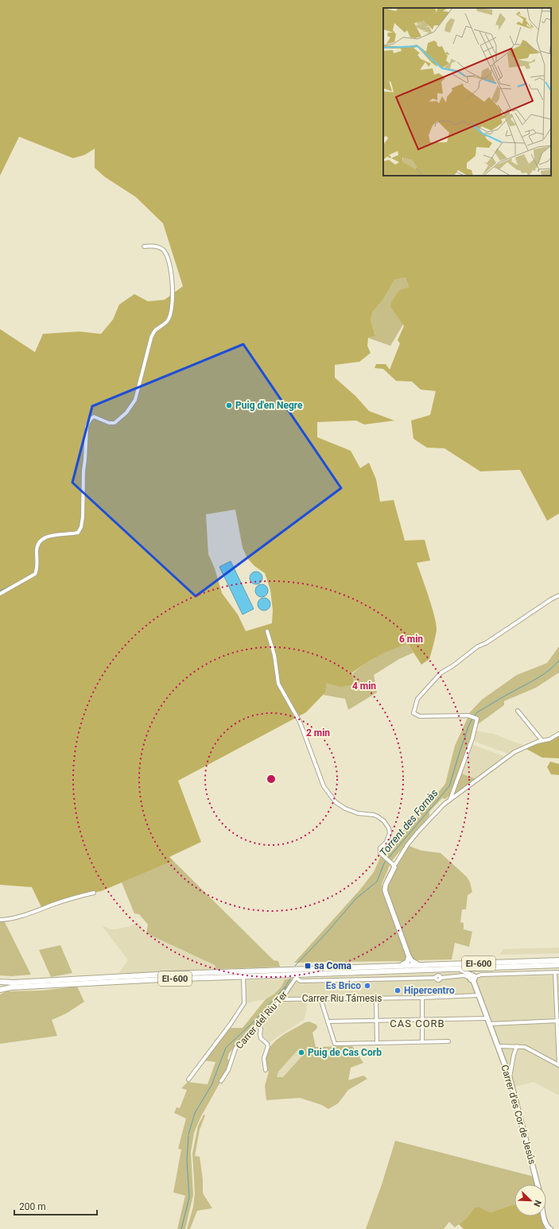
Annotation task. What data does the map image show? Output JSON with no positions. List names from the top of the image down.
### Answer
{
  "streets": {
    "main road": ["EI-600"],
    "street": ["Carrer Riu Támesis", "Carrer del Riu Ter", "Carrer d'es Cor de Jesús"]
  },
  "crossings": [
    ["EI-600", "Carrer del Riu Ter"],
    ["Carrer Riu Támesis", "Carrer del Riu Ter"],
    ["Carrer Riu Támesis", "Carrer d'es Cor de Jesús"]
  ],
  "districts": ["CAS CORB"],
  "water": ["Torrent des Fornàs"],
  "places": {
    "other": [
      "Puig d'en Negre",
      "Es Brico",
      "Hipercentro",
      "Puig de Cas Corb"
    ],
    "transit": ["sa Coma"]
  },
  "scale_bar": "200 m",
  "north": "bottom right",
  "rings": ["6 min", "4 min", "2 min"]
}
